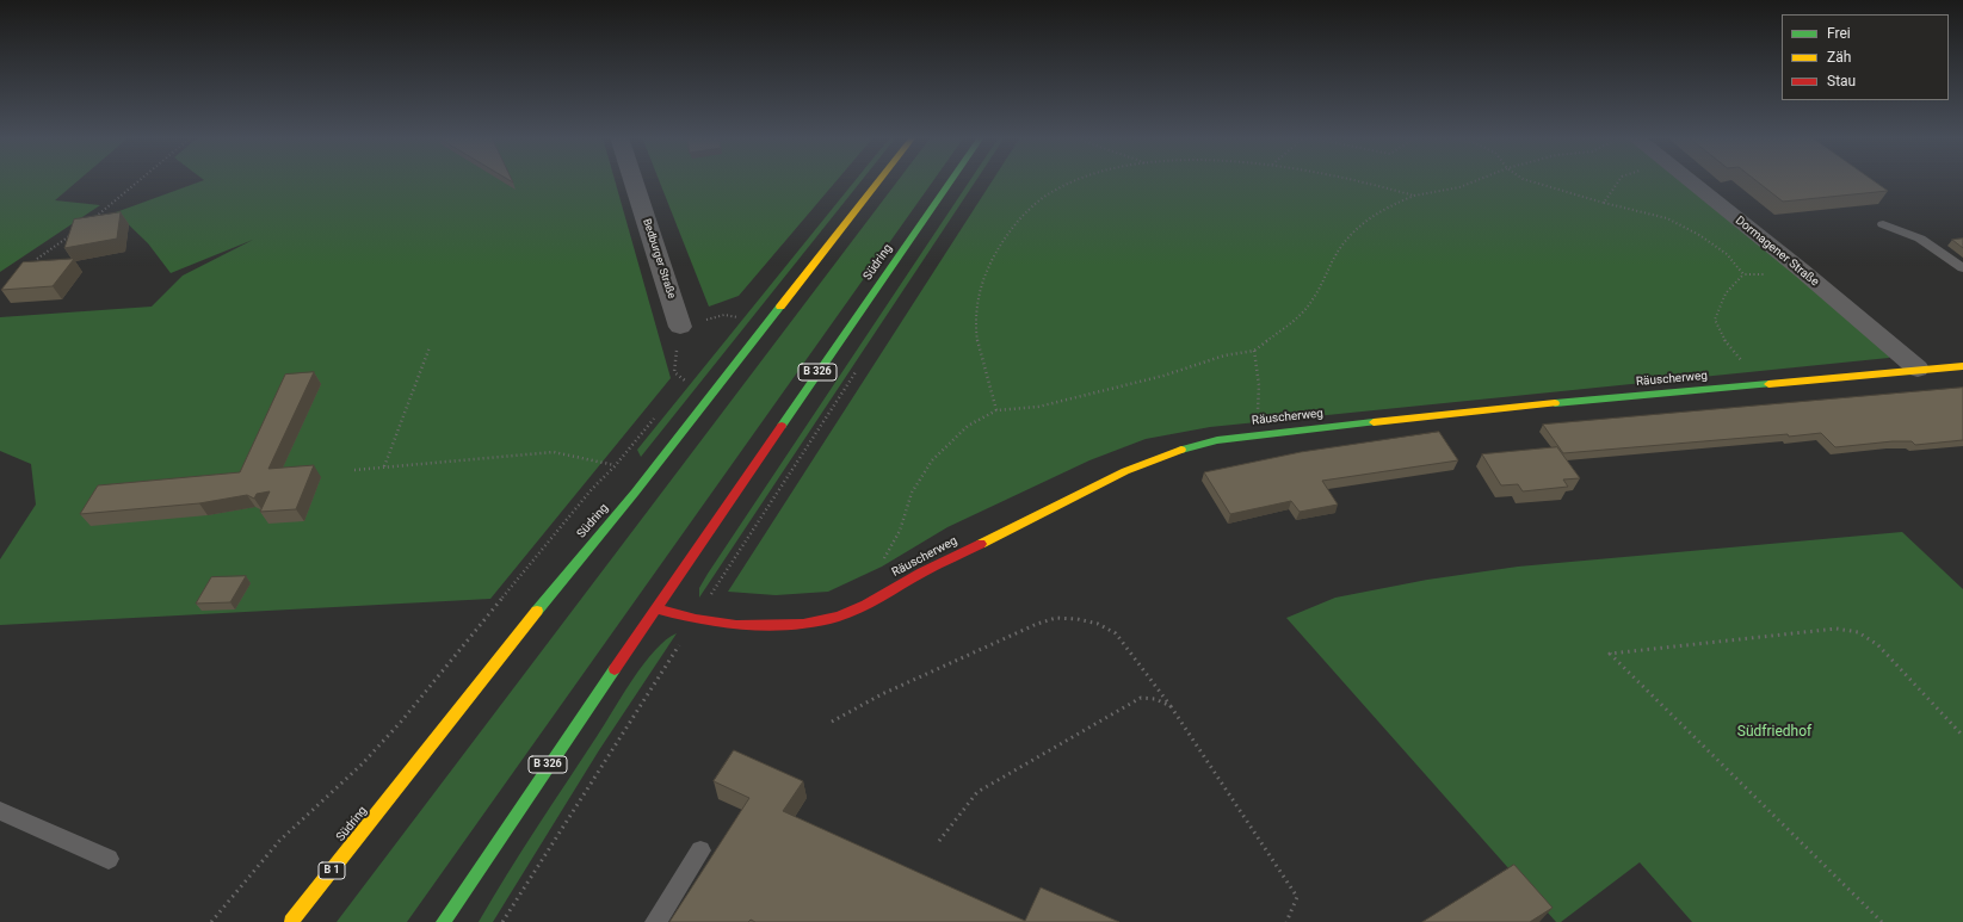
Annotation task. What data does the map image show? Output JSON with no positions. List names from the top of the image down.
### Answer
{
  "streets": {
    "main road": [
      "Südring",
      "B 326",
      "Räuscherweg",
      "B 1"
    ],
    "street": ["Dormagener Straße", "Bedburger Straße"]
  },
  "crossings": [
    ["Dormagener Straße", "Räuscherweg"],
    ["Südring", "Räuscherweg"]
  ],
  "parks": ["Südfriedhof"],
  "legend": ["Frei", "Zäh", "Stau"]
}
